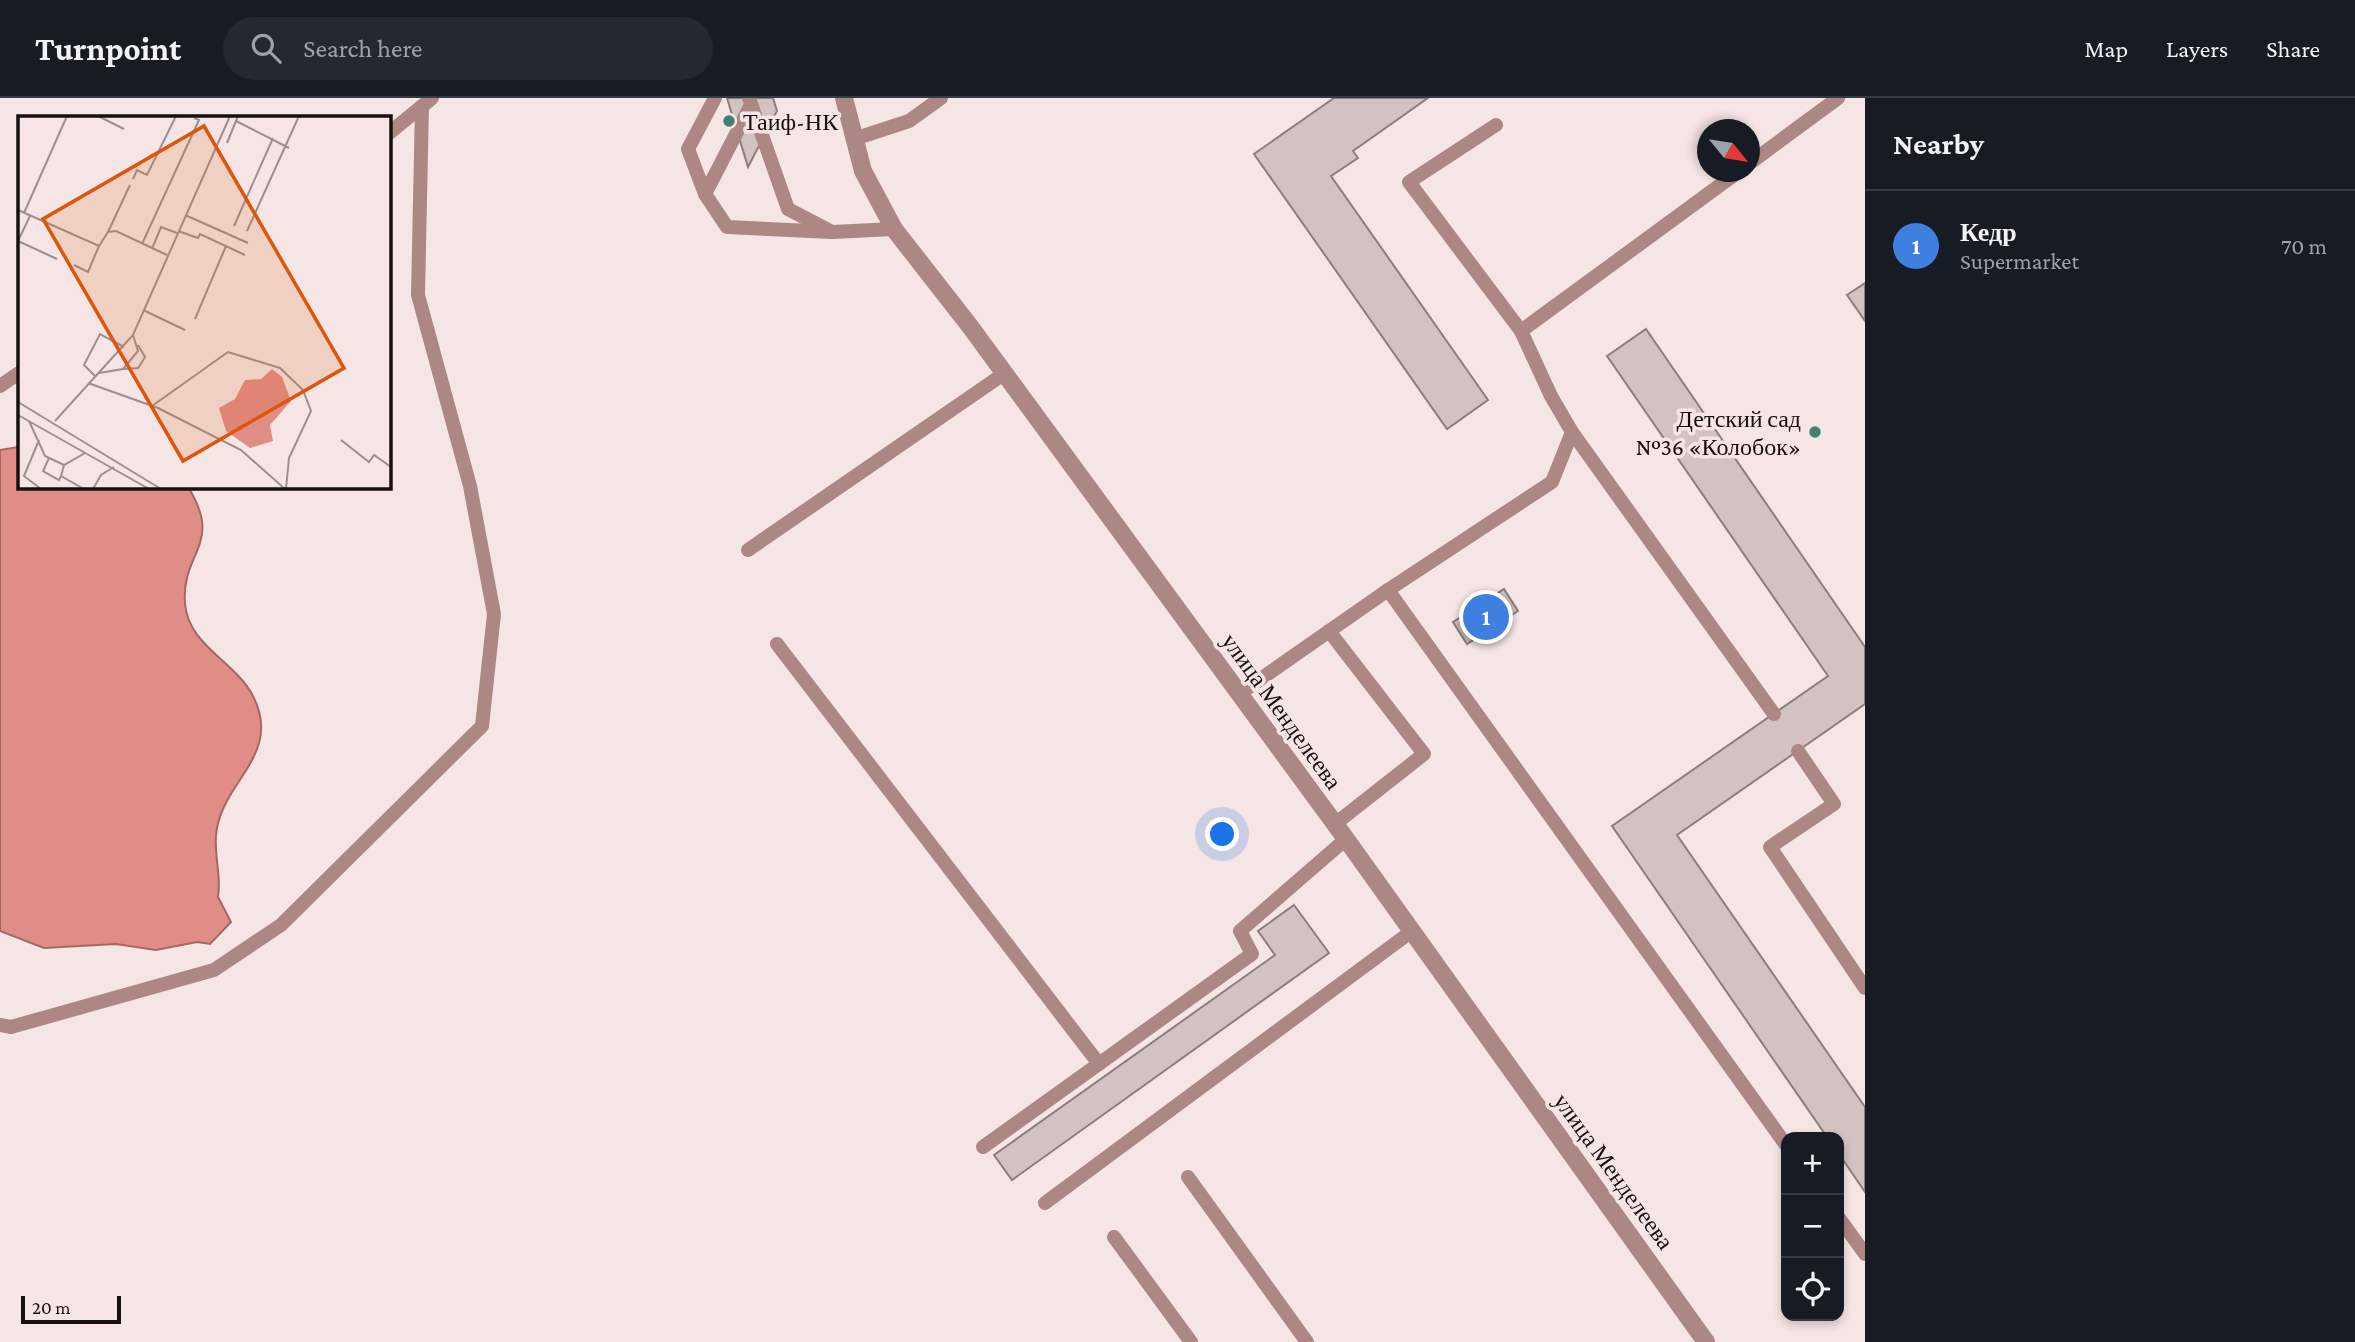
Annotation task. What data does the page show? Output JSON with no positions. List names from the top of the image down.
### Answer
{
  "streets": {
    "street": ["улица Менделеева"]
  },
  "places": ["Таиф-НК", "Детский сад №36 «Колобок»"],
  "scale_bar": "20 m",
  "north": "bottom right",
  "page": {
    "header": "Turnpoint",
    "search": "Search here",
    "nav": ["Map", "Layers", "Share"],
    "heading": "Nearby",
    "list": [
      {
        "mark": "1",
        "name": "Кедр",
        "note": "Supermarket",
        "value": "70 m"
      }
    ],
    "pins": "1",
    "map_buttons": ["+", "−"],
    "scale": "20 m"
  }
}
